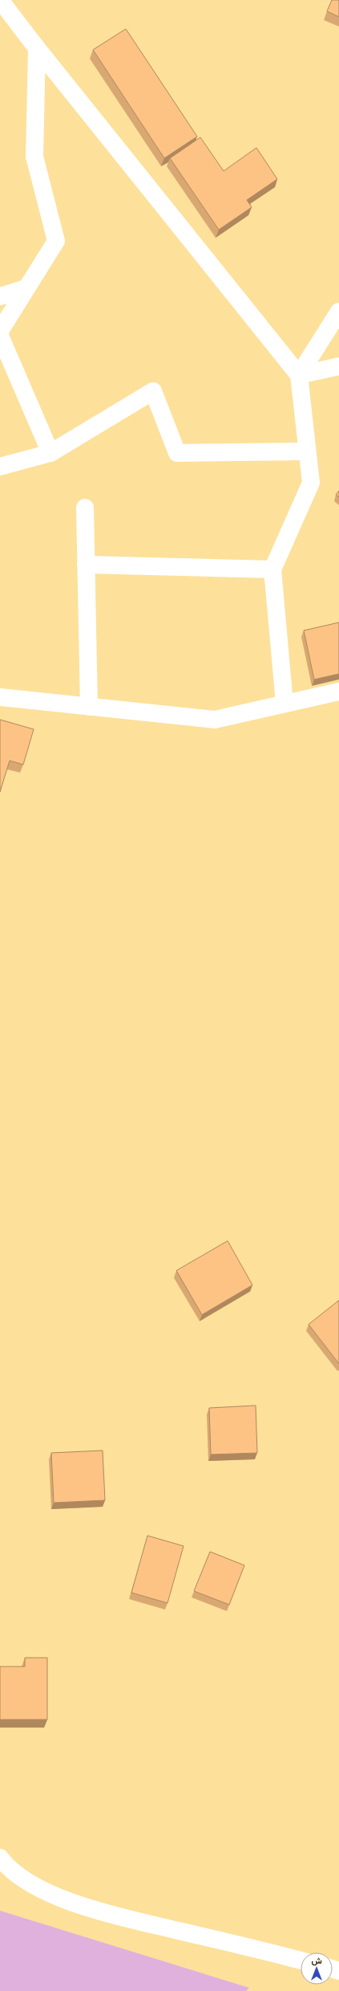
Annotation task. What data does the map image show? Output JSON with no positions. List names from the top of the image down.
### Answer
{
  "north": "top"
}
